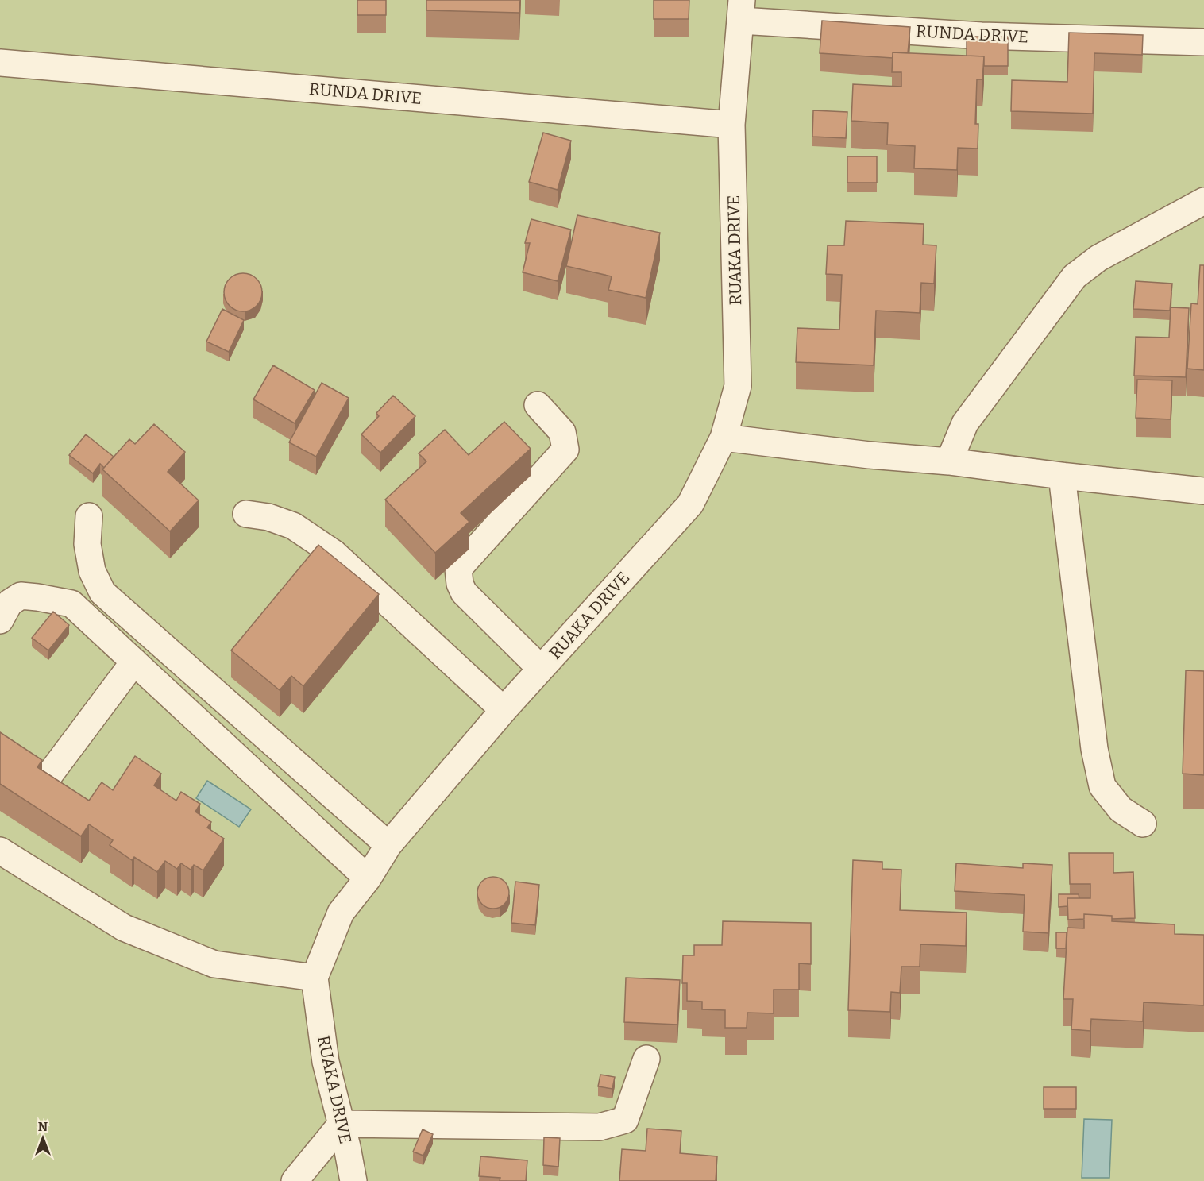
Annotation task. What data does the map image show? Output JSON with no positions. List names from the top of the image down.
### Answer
{
  "streets": {
    "street": ["RUNDA DRIVE", "RUAKA DRIVE"]
  },
  "crossings": [
    ["RUNDA DRIVE", "RUAKA DRIVE"]
  ],
  "north": "top"
}
